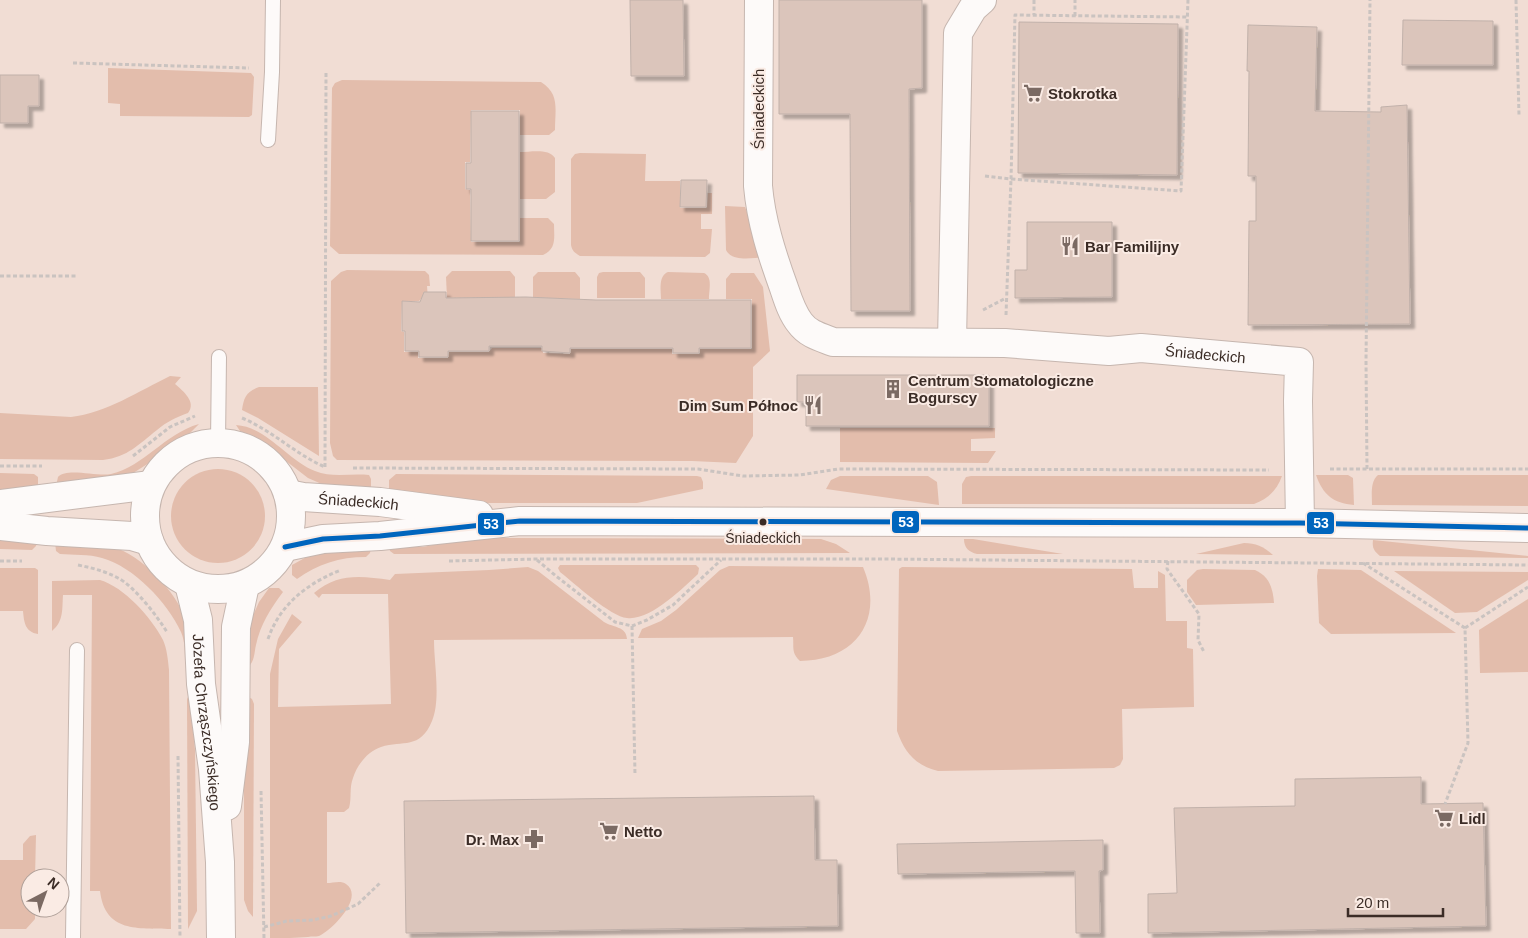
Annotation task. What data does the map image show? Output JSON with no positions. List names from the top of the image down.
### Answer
{
  "streets": {
    "street": ["Śniadeckich", "Józefa Chrząszczyńskiego"]
  },
  "crossings": [
    ["Śniadeckich", "Józefa Chrząszczyńskiego"]
  ],
  "places": {
    "supermarket": ["Stokrotka", "Lidl", "Netto"],
    "restaurant": ["Bar Familijny", "Dim Sum Północ"],
    "building": ["Centrum Stomatologiczne Bogurscy"],
    "other": ["Śniadeckich"],
    "pharmacy": ["Dr. Max"]
  },
  "lines": ["transit line 53"],
  "scale_bar": "20 m",
  "north": "top right"
}
